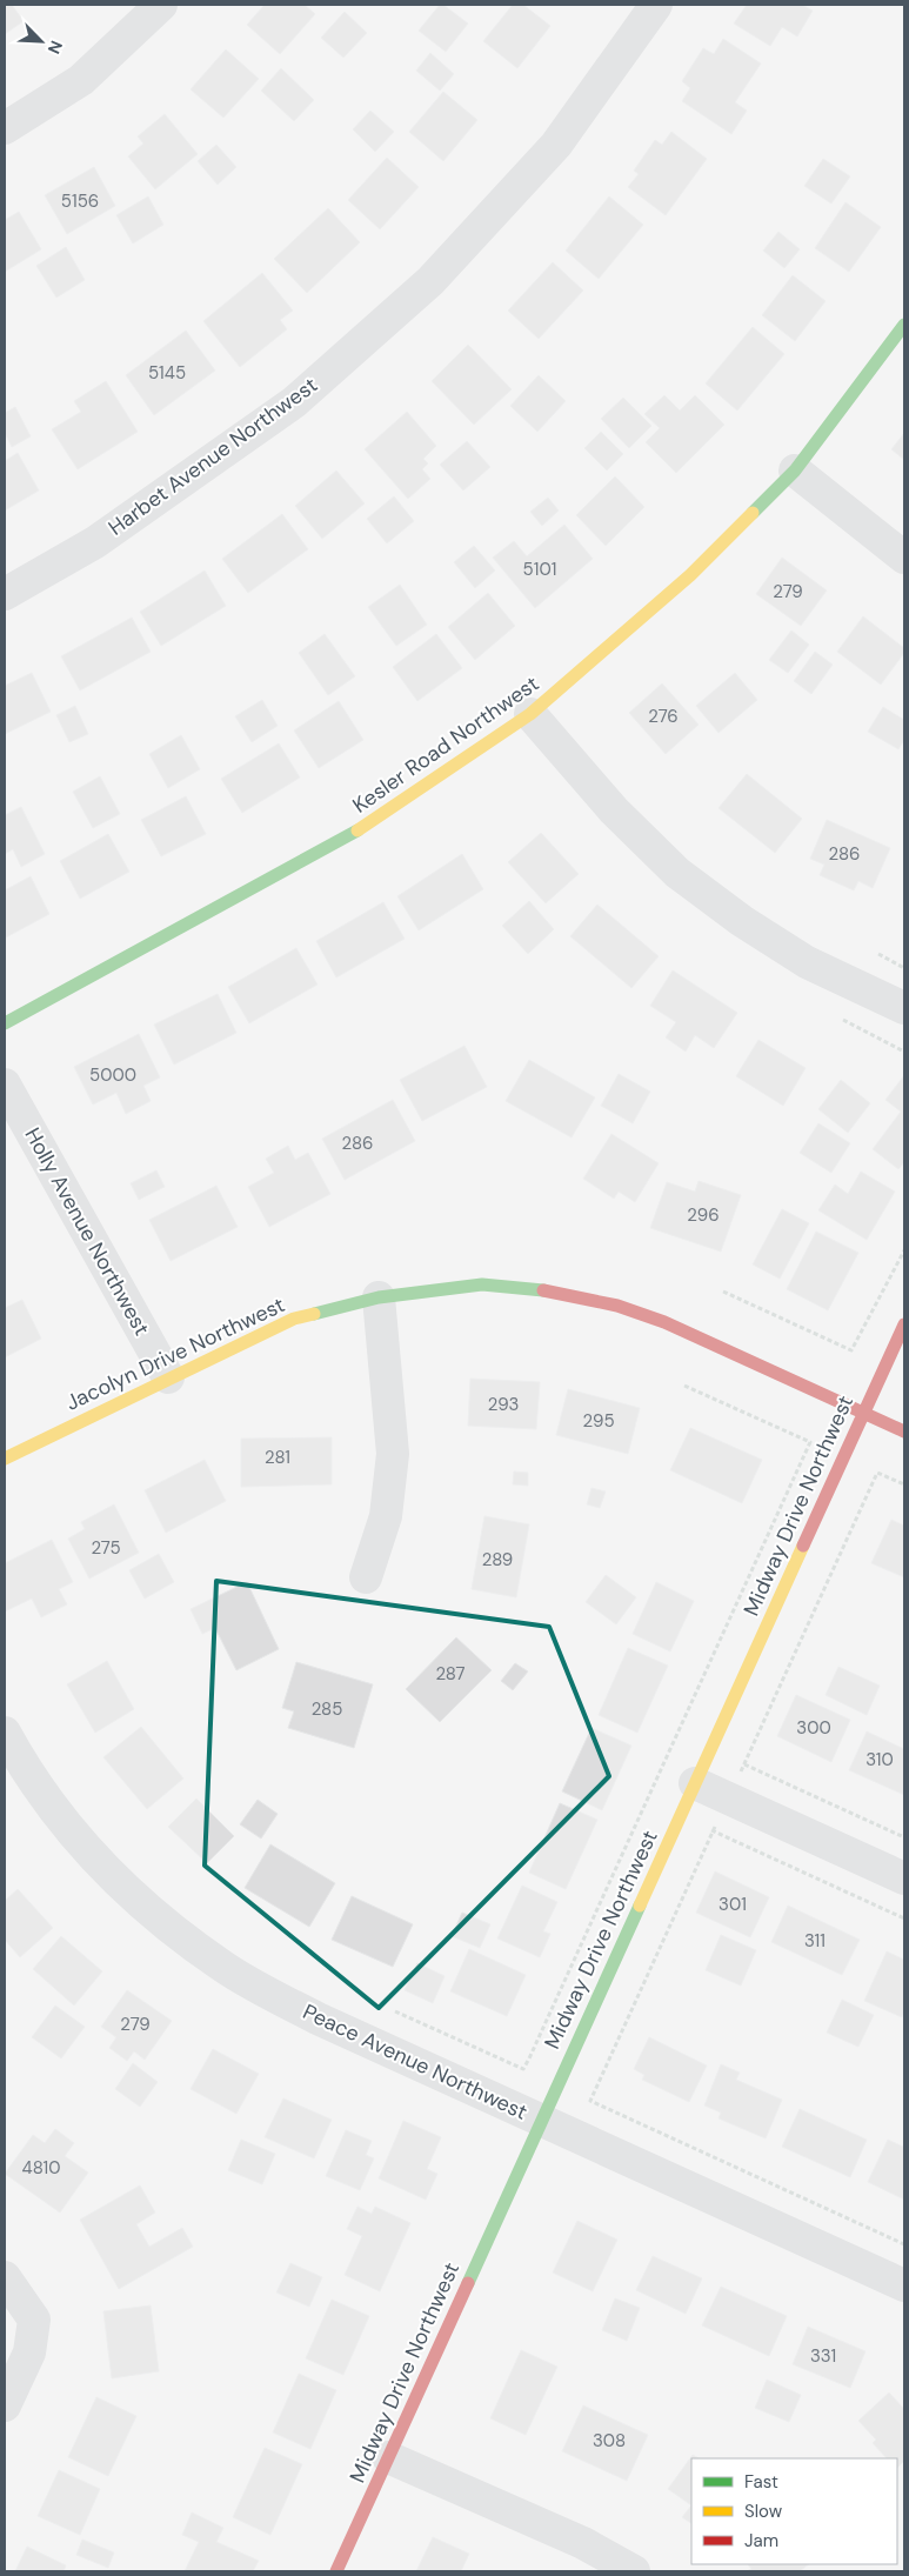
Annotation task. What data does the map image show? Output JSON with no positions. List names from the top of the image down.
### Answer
{
  "streets": {
    "street": [
      "Harbet Avenue Northwest",
      "Kesler Road Northwest",
      "Holly Avenue Northwest",
      "Jacolyn Drive Northwest",
      "Midway Drive Northwest",
      "Peace Avenue Northwest"
    ]
  },
  "crossings": [
    ["Holly Avenue Northwest", "Jacolyn Drive Northwest"],
    ["Jacolyn Drive Northwest", "Midway Drive Northwest"],
    ["Midway Drive Northwest", "Peace Avenue Northwest"]
  ],
  "house_numbers": [
    "5156",
    "5145",
    "5101",
    "279",
    "276",
    "286",
    "5000",
    "286",
    "296",
    "293",
    "295",
    "281",
    "275",
    "289",
    "287",
    "285",
    "300",
    "310",
    "301",
    "311",
    "279",
    "4810",
    "331",
    "308"
  ],
  "legend": ["Fast", "Slow", "Jam"],
  "north": "bottom right"
}
